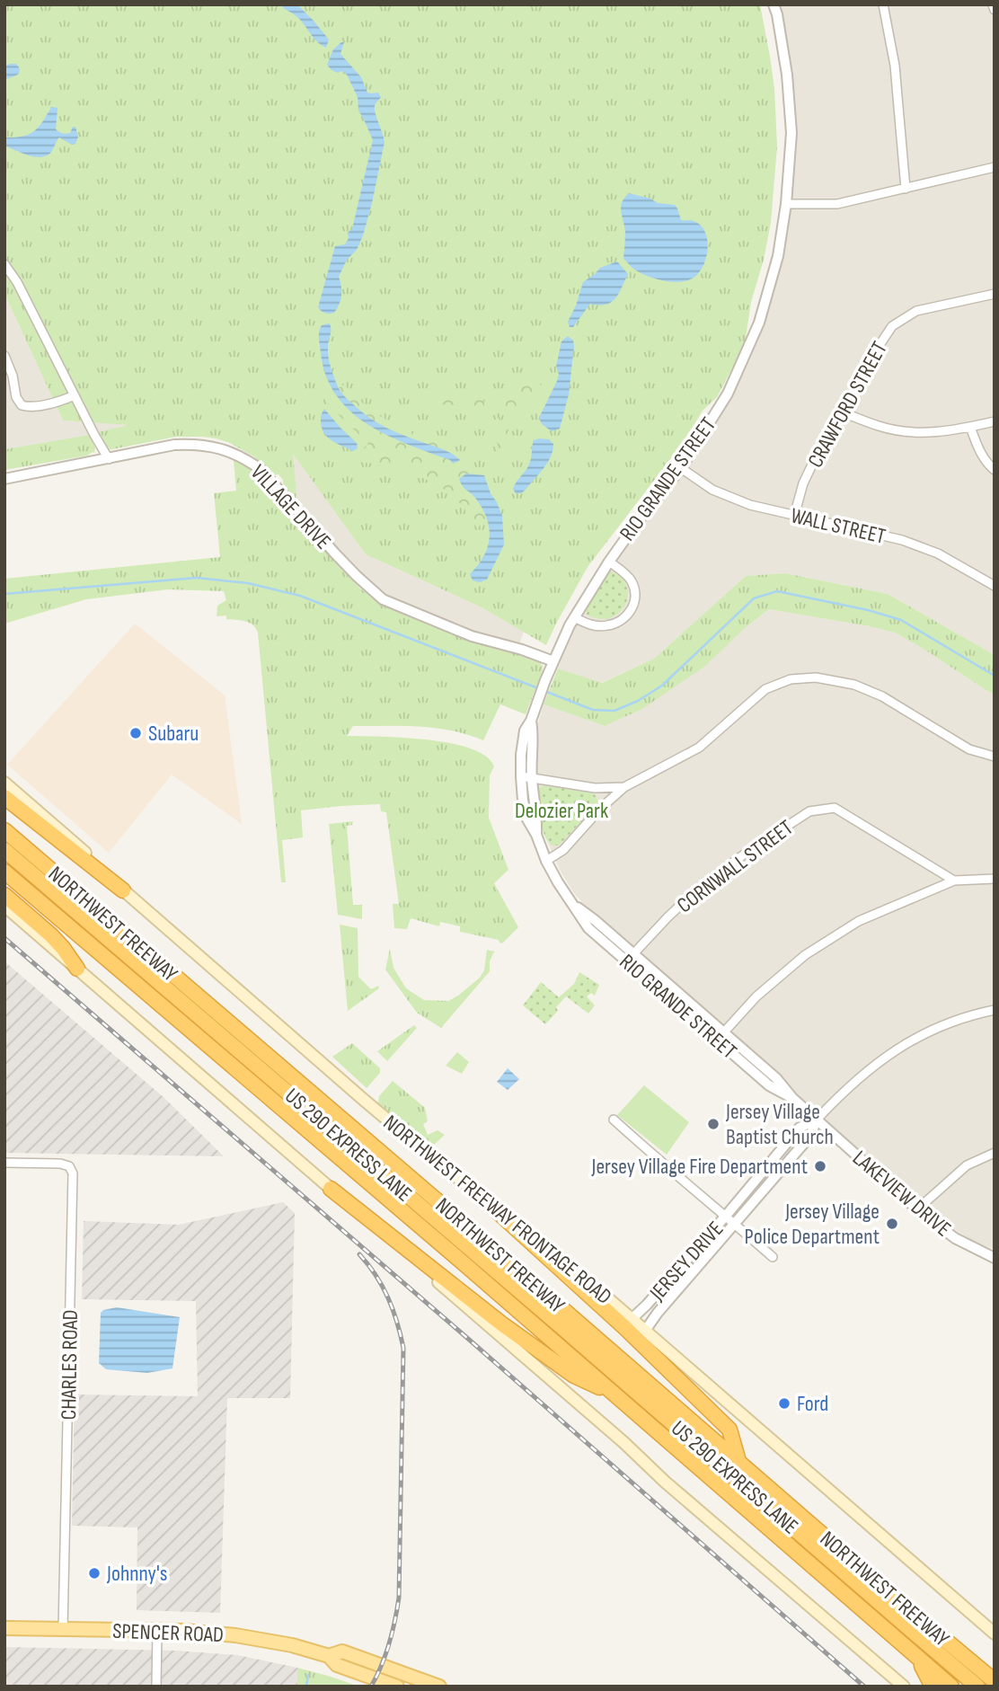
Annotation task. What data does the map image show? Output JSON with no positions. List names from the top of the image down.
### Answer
{
  "streets": {
    "highway": ["NORTHWEST FREEWAY", "US 290 EXPRESS LANE"],
    "main road": ["NORTHWEST FREEWAY FRONTAGE ROAD", "SPENCER ROAD"],
    "street": [
      "CRAWFORD STREET",
      "RIO GRANDE STREET",
      "VILLAGE DRIVE",
      "WALL STREET",
      "CORNWALL STREET",
      "LAKEVIEW DRIVE",
      "JERSEY DRIVE",
      "CHARLES ROAD"
    ]
  },
  "crossings": [
    ["CRAWFORD STREET", "WALL STREET"],
    ["RIO GRANDE STREET", "VILLAGE DRIVE"],
    ["RIO GRANDE STREET", "WALL STREET"],
    ["RIO GRANDE STREET", "CORNWALL STREET"],
    ["RIO GRANDE STREET", "LAKEVIEW DRIVE"],
    ["RIO GRANDE STREET", "JERSEY DRIVE"],
    ["LAKEVIEW DRIVE", "JERSEY DRIVE"],
    ["NORTHWEST FREEWAY FRONTAGE ROAD", "JERSEY DRIVE"],
    ["CHARLES ROAD", "SPENCER ROAD"]
  ],
  "parks": ["Delozier Park"],
  "places": [
    "Subaru",
    "Jersey Village Baptist Church",
    "Jersey Village Fire Department",
    "Jersey Village Police Department",
    "Ford",
    "Johnny's"
  ]
}
